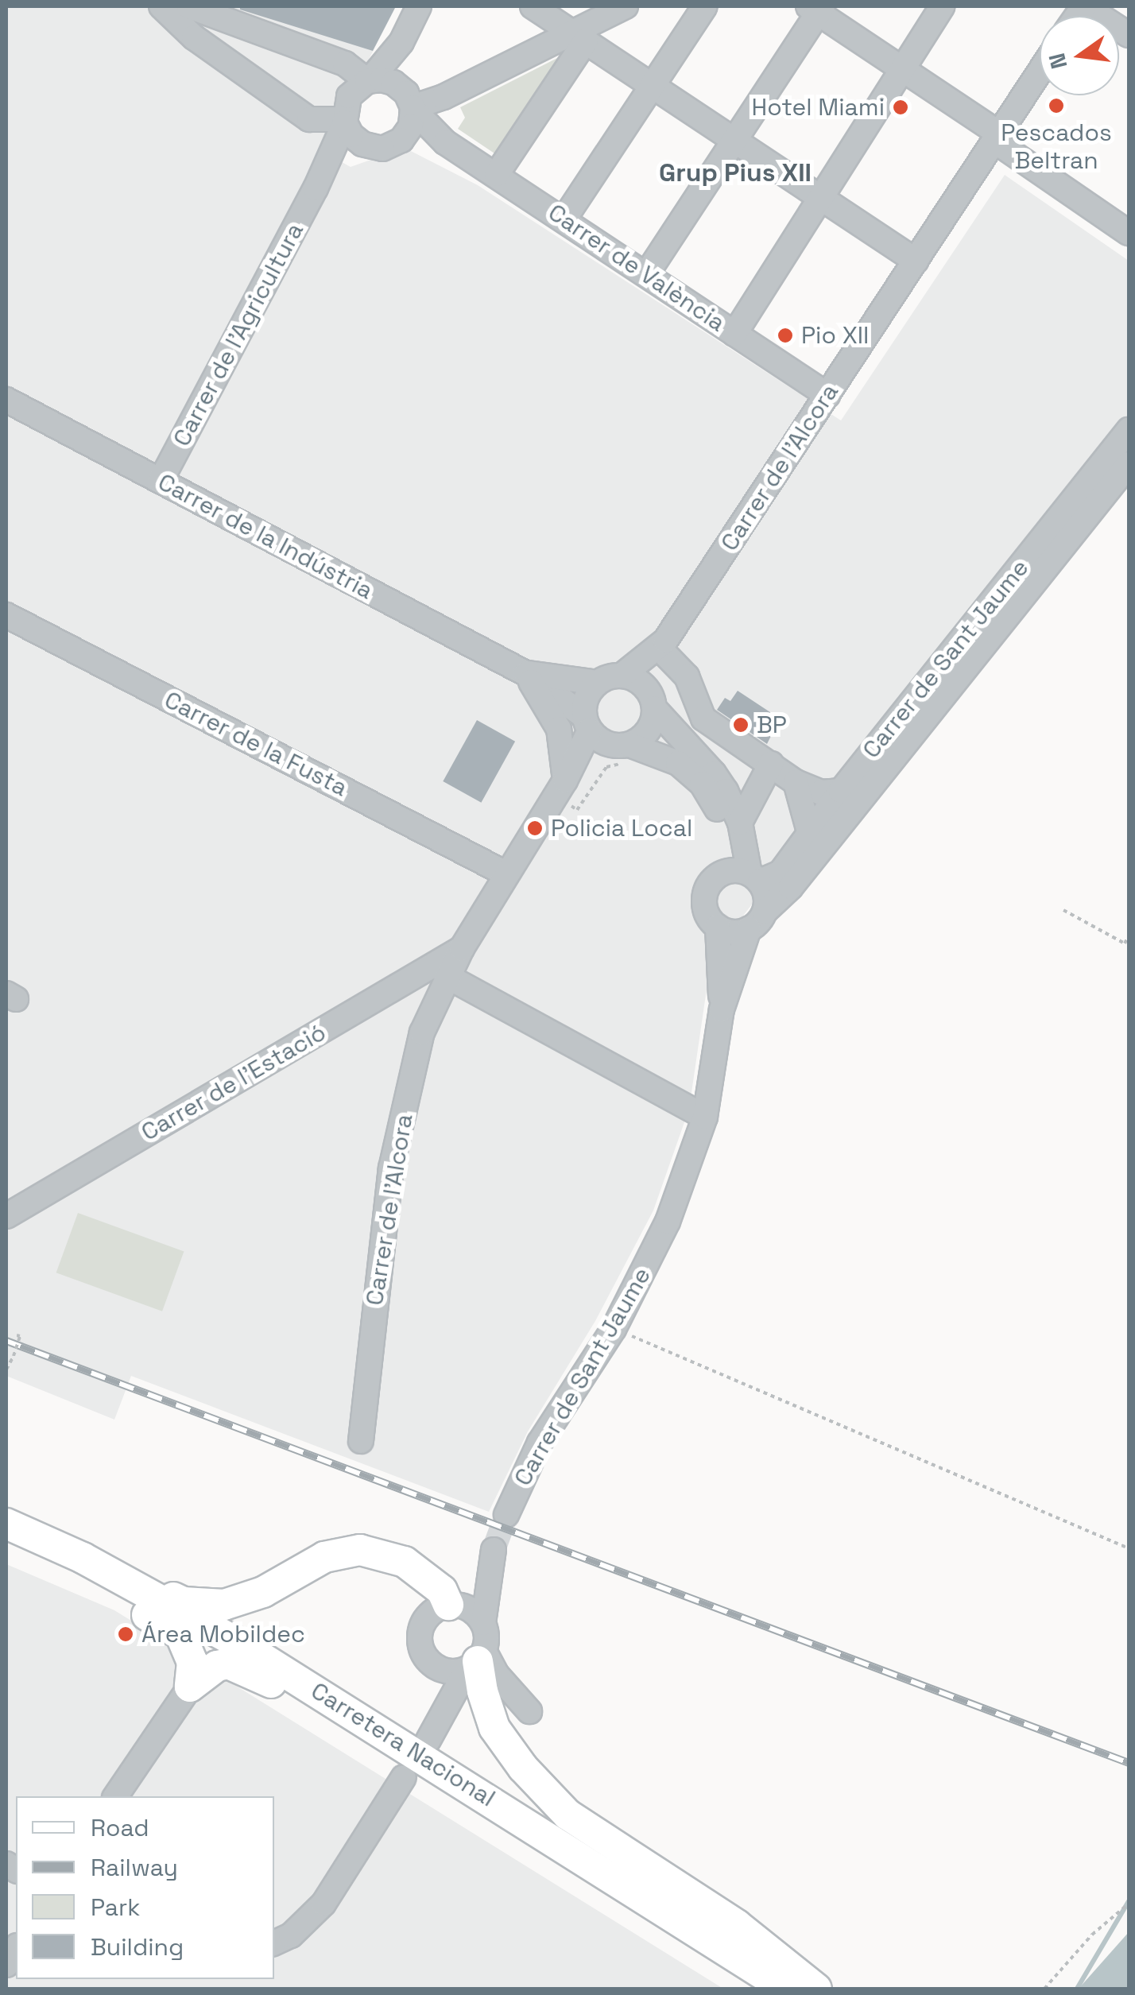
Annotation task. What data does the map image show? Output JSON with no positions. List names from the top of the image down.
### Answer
{
  "streets": {
    "main road": ["Carretera Nacional"],
    "street": [
      "Carrer de València",
      "Carrer de l'Agricultura",
      "Carrer de l'Alcora",
      "Carrer de la Indústria",
      "Carrer de Sant Jaume",
      "Carrer de la Fusta",
      "Carrer de l'Estació"
    ]
  },
  "crossings": [
    ["Carrer de València", "Carrer de l'Agricultura"],
    ["Carrer de València", "Carrer de l'Alcora"],
    ["Carrer de l'Agricultura", "Carrer de la Indústria"],
    ["Carrer de l'Alcora", "Carrer de la Indústria"],
    ["Carrer de l'Alcora", "Carrer de la Fusta"],
    ["Carrer de l'Alcora", "Carrer de l'Estació"]
  ],
  "districts": ["Grup Pius XII"],
  "places": [
    "Pescados Beltran",
    "Hotel Miami",
    "Pio XII",
    "BP",
    "Policia Local",
    "Área Mobildec"
  ],
  "legend": [
    "Road",
    "Railway",
    "Park",
    "Building"
  ],
  "north": "left"
}
